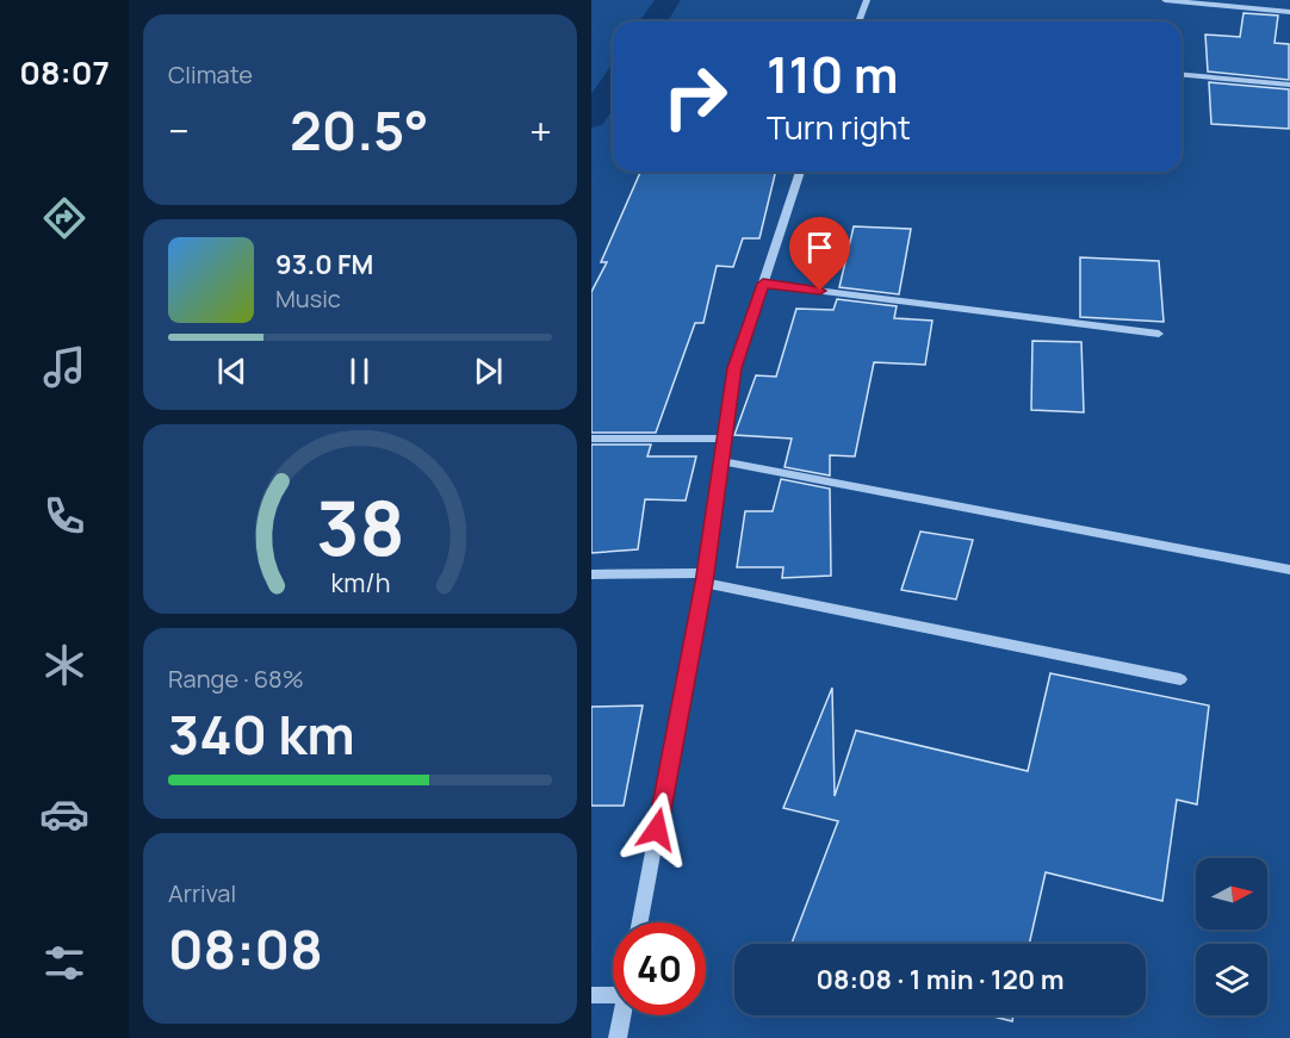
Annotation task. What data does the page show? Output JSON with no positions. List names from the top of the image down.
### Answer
{
  "north": "right",
  "page": {
    "tabs": "08:07",
    "tile": [
      "Climate",
      ["Range · 68%", "340 km"],
      ["Arrival", "08:08"]
    ],
    "turn": ["110 m", "Turn right"],
    "heat": ["−", "20.5°", "+"],
    "song": ["93.0 FM", "Music"],
    "limit": "40",
    "trip": "08:08 · 1 min · 120 m",
    "gauge": ["38", "km/h"]
  }
}
